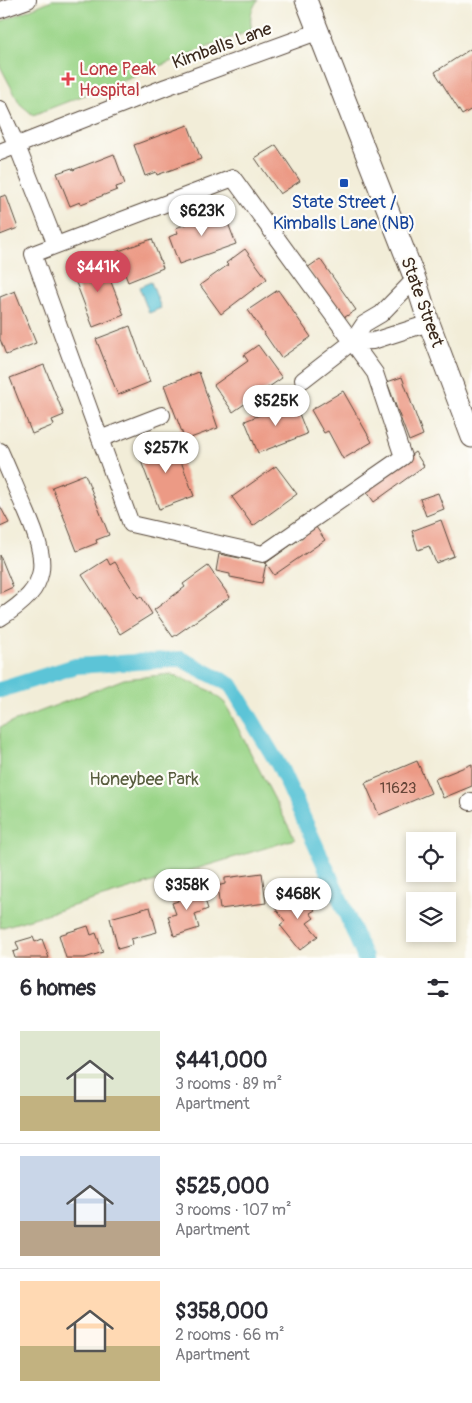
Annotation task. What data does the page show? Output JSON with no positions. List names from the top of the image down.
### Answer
{
  "streets": {
    "main road": ["State Street"],
    "street": ["Kimballs Lane"]
  },
  "crossings": [
    ["Kimballs Lane", "State Street"]
  ],
  "parks": ["Honeybee Park"],
  "places": {
    "health": ["Lone Peak Hospital"],
    "transit": ["State Street / Kimballs Lane (NB)"]
  },
  "house_numbers": ["11623"],
  "page": {
    "price": [
      "$623K",
      "$441K",
      "$525K",
      "$257K",
      "$358K",
      "$468K"
    ],
    "heading": "6 homes",
    "list": [
      {
        "name": "$441,000",
        "note": "3 rooms · 89 m² · Apartment"
      },
      {
        "name": "$525,000",
        "note": "3 rooms · 107 m² · Apartment"
      },
      {
        "name": "$358,000",
        "note": "2 rooms · 66 m² · Apartment"
      }
    ]
  }
}
